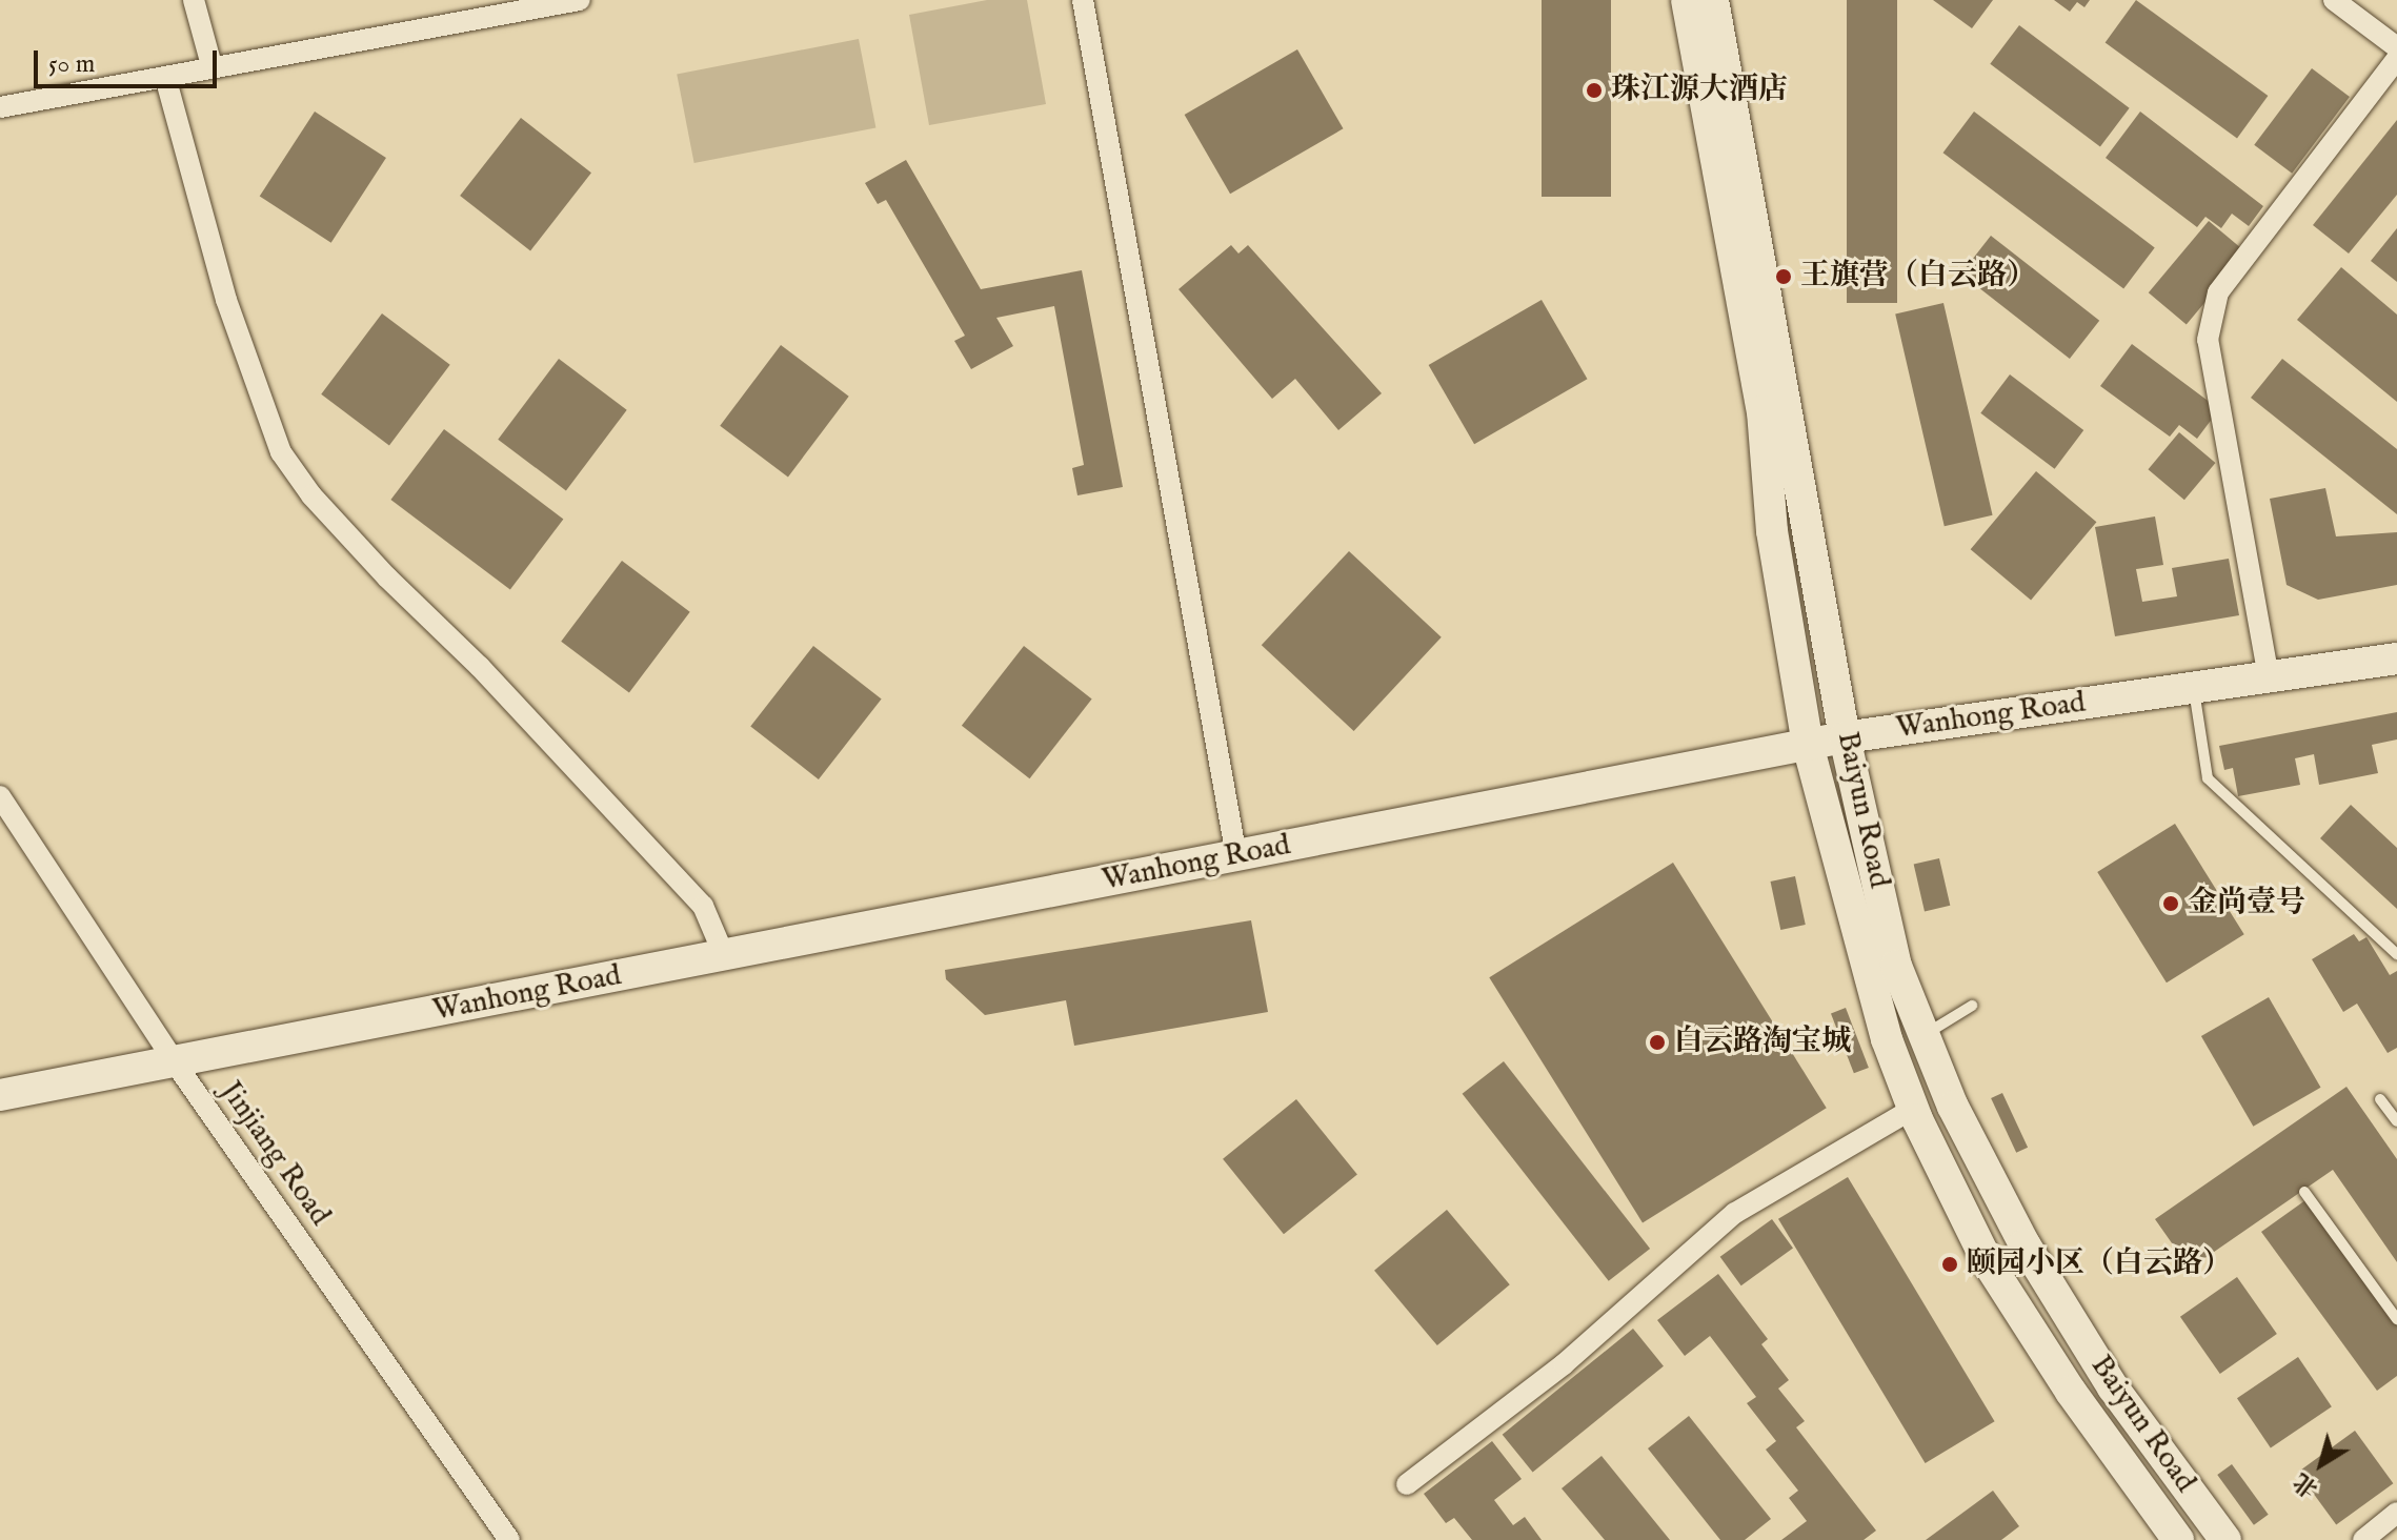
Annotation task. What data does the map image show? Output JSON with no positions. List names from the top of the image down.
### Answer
{
  "streets": {
    "main road": ["Wanhong Road", "Baiyun Road"],
    "street": ["Jinjiang Road"]
  },
  "crossings": [
    ["Wanhong Road", "Baiyun Road"],
    ["Wanhong Road", "Jinjiang Road"]
  ],
  "places": [
    "珠江源大酒店",
    "王旗营（白云路）",
    "金尚壹号",
    "白云路淘宝城",
    "颐园小区（白云路）"
  ],
  "scale_bar": "50 m",
  "north": "bottom left"
}
